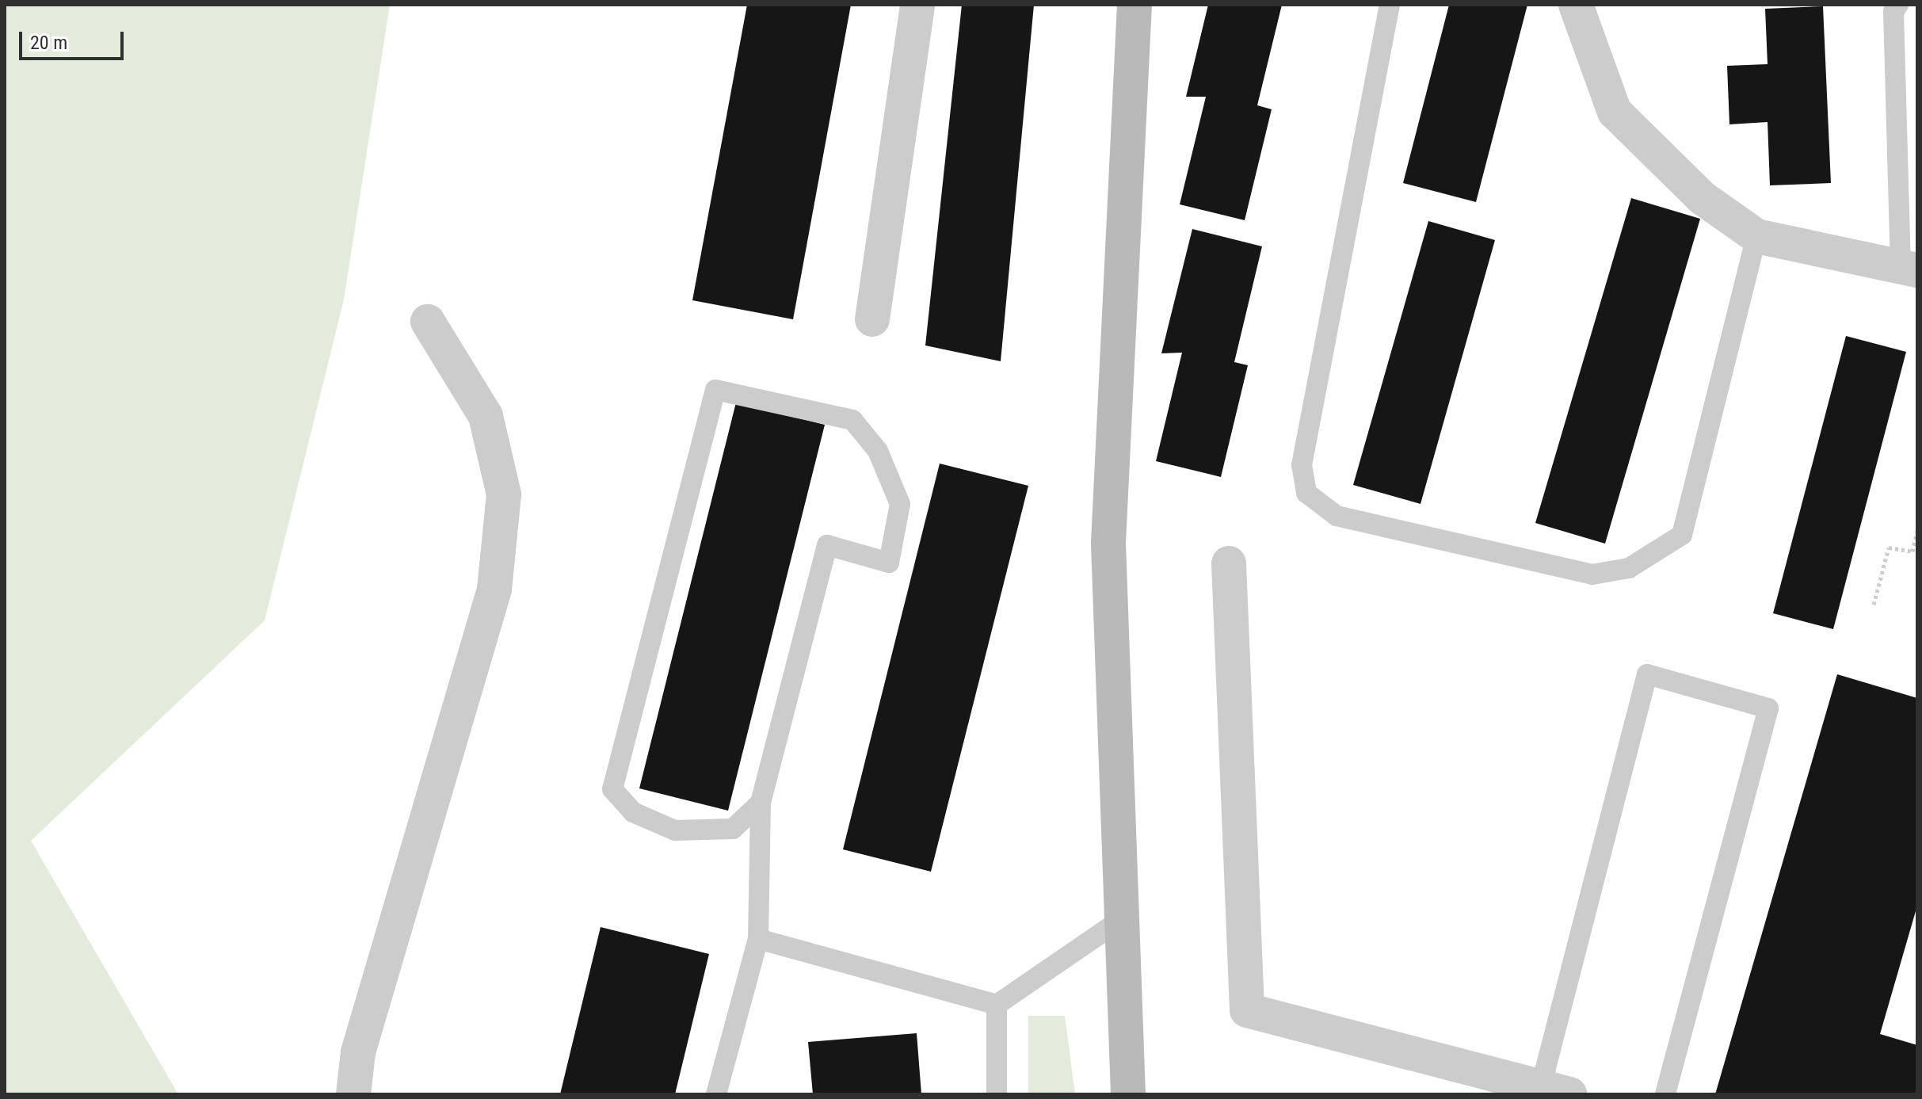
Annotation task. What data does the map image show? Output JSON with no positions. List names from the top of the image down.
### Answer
{
  "scale_bar": "20 m"
}
